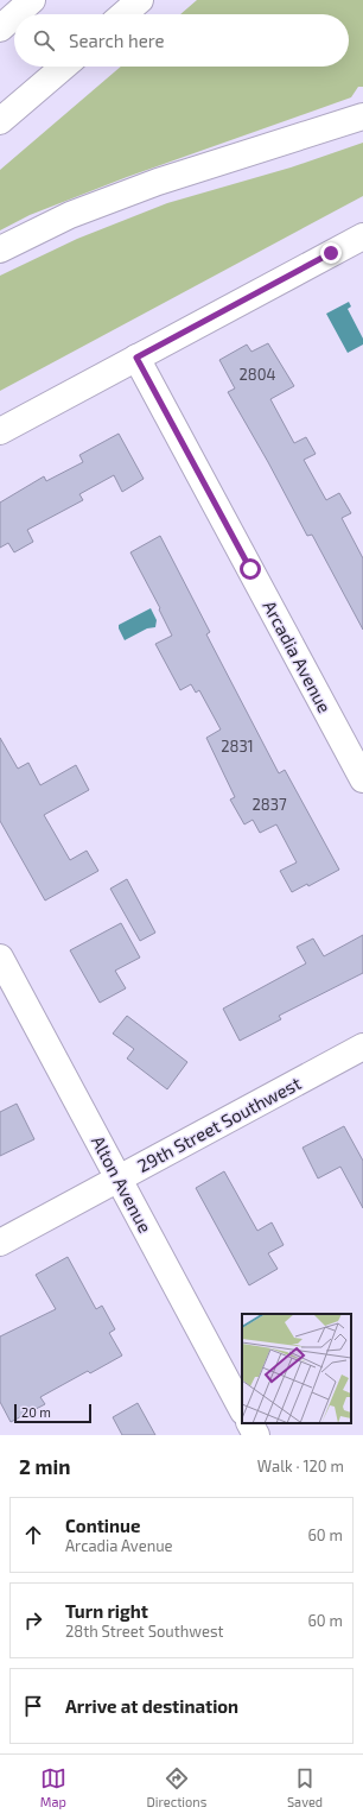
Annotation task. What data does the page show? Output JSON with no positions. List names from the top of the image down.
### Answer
{
  "streets": {
    "main road": ["Arcadia Avenue", "29th Street Southwest", "Alton Avenue"]
  },
  "crossings": [
    ["29th Street Southwest", "Alton Avenue"]
  ],
  "house_numbers": ["2804", "2831", "2837"],
  "scale_bar": "20 m",
  "page": {
    "search": "Search here",
    "scale": "20 m",
    "heading": ["2 min", "Walk · 120 m"],
    "list": [
      ["Continue", "Arcadia Avenue", "60 m"],
      ["Turn right", "28th Street Southwest", "60 m"],
      "Arrive at destination"
    ],
    "nav": ["Map", "Directions", "Saved"]
  }
}
